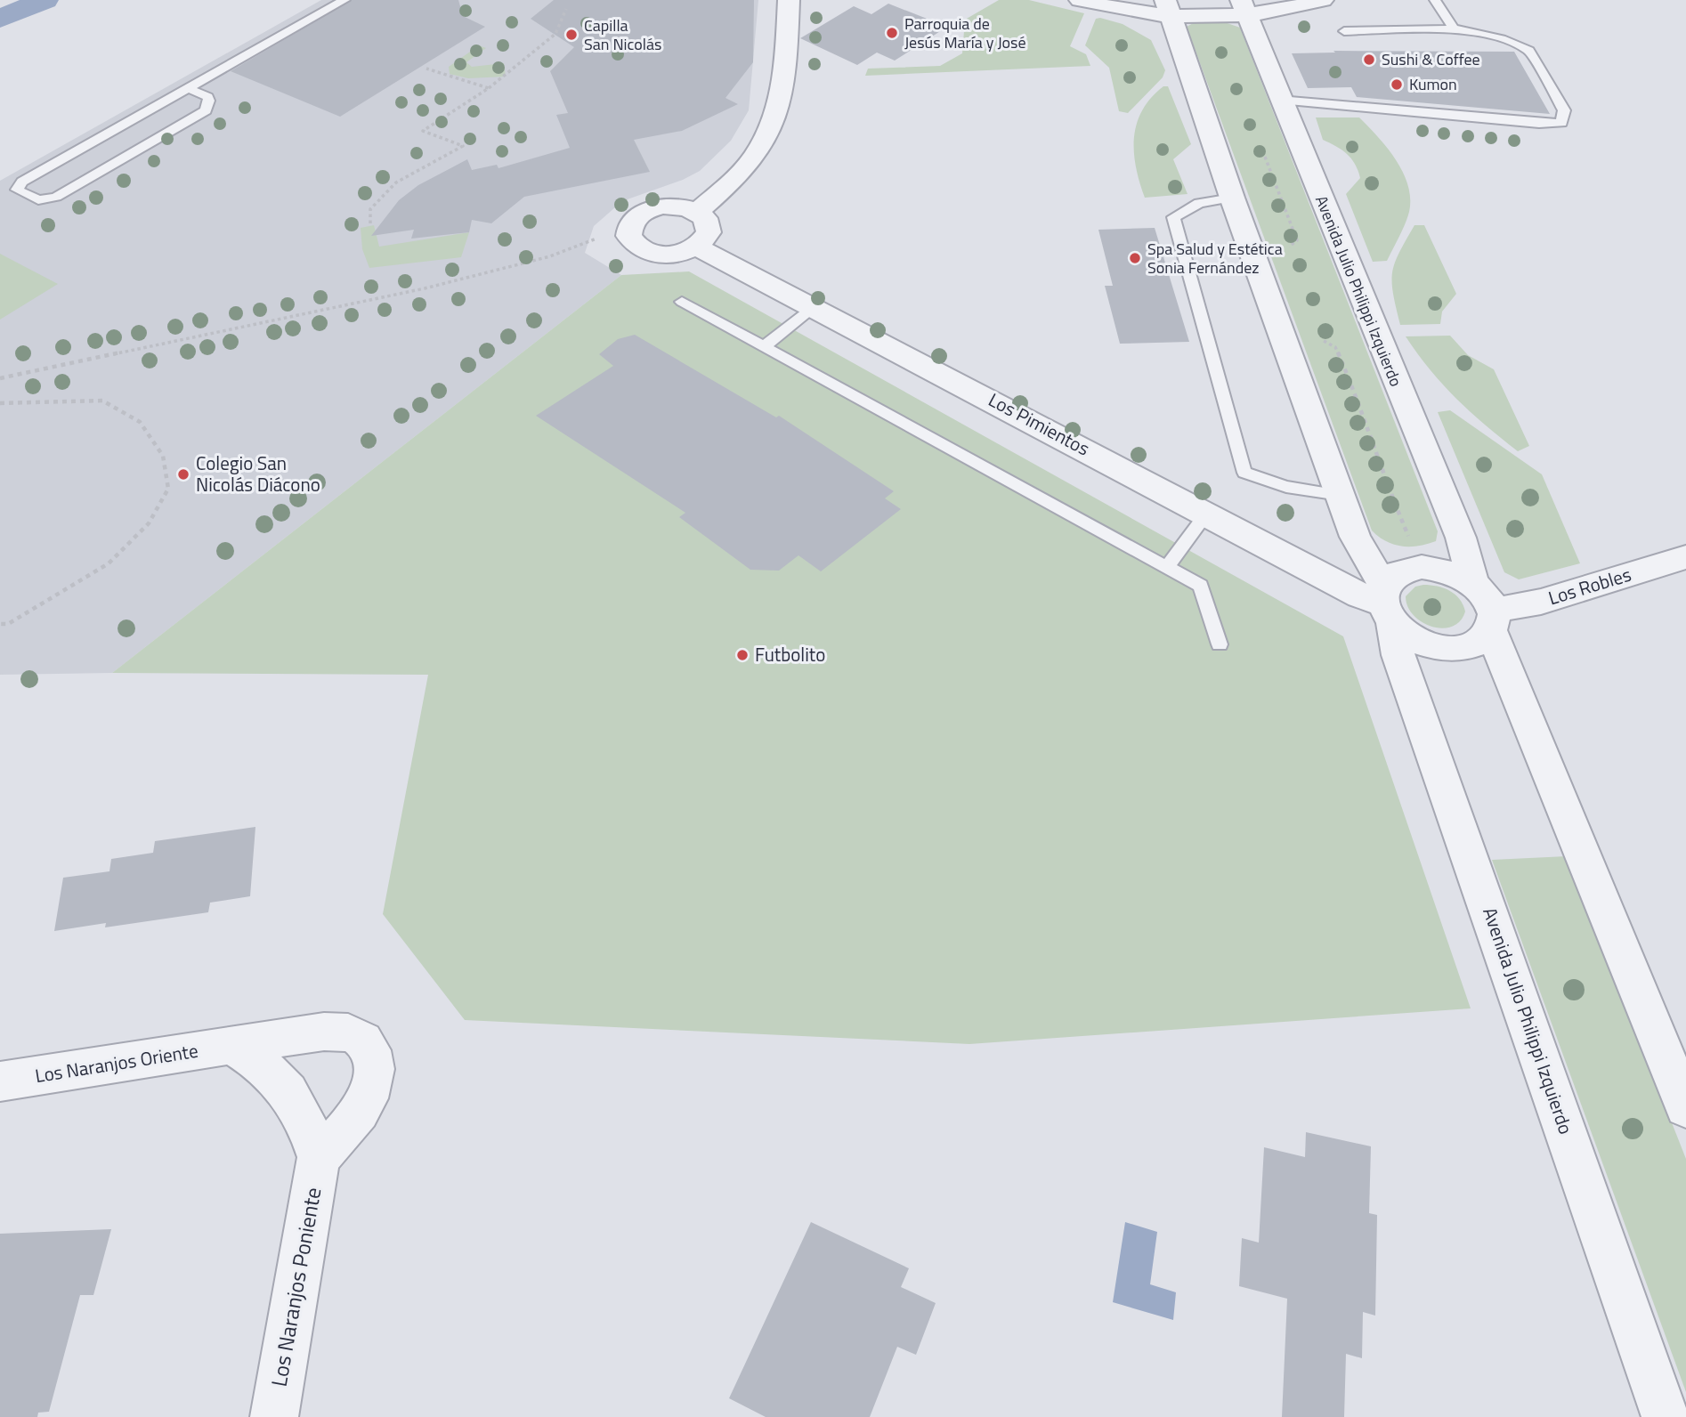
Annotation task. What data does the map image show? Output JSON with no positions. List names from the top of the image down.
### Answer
{
  "streets": {
    "street": [
      "Avenida Julio Philippi Izquierdo",
      "Los Pimientos",
      "Los Robles",
      "Los Naranjos Oriente",
      "Los Naranjos Poniente"
    ]
  },
  "crossings": [
    ["Avenida Julio Philippi Izquierdo", "Los Pimientos"],
    ["Avenida Julio Philippi Izquierdo", "Los Robles"],
    ["Los Pimientos", "Los Robles"],
    ["Los Naranjos Oriente", "Los Naranjos Poniente"]
  ],
  "places": [
    "Parroquia de Jesús María y José",
    "Capilla San Nicolás",
    "Sushi & Coffee",
    "Kumon",
    "Spa Salud y Estética Sonia Fernández",
    "Colegio San Nicolás Diácono",
    "Futbolito"
  ]
}
